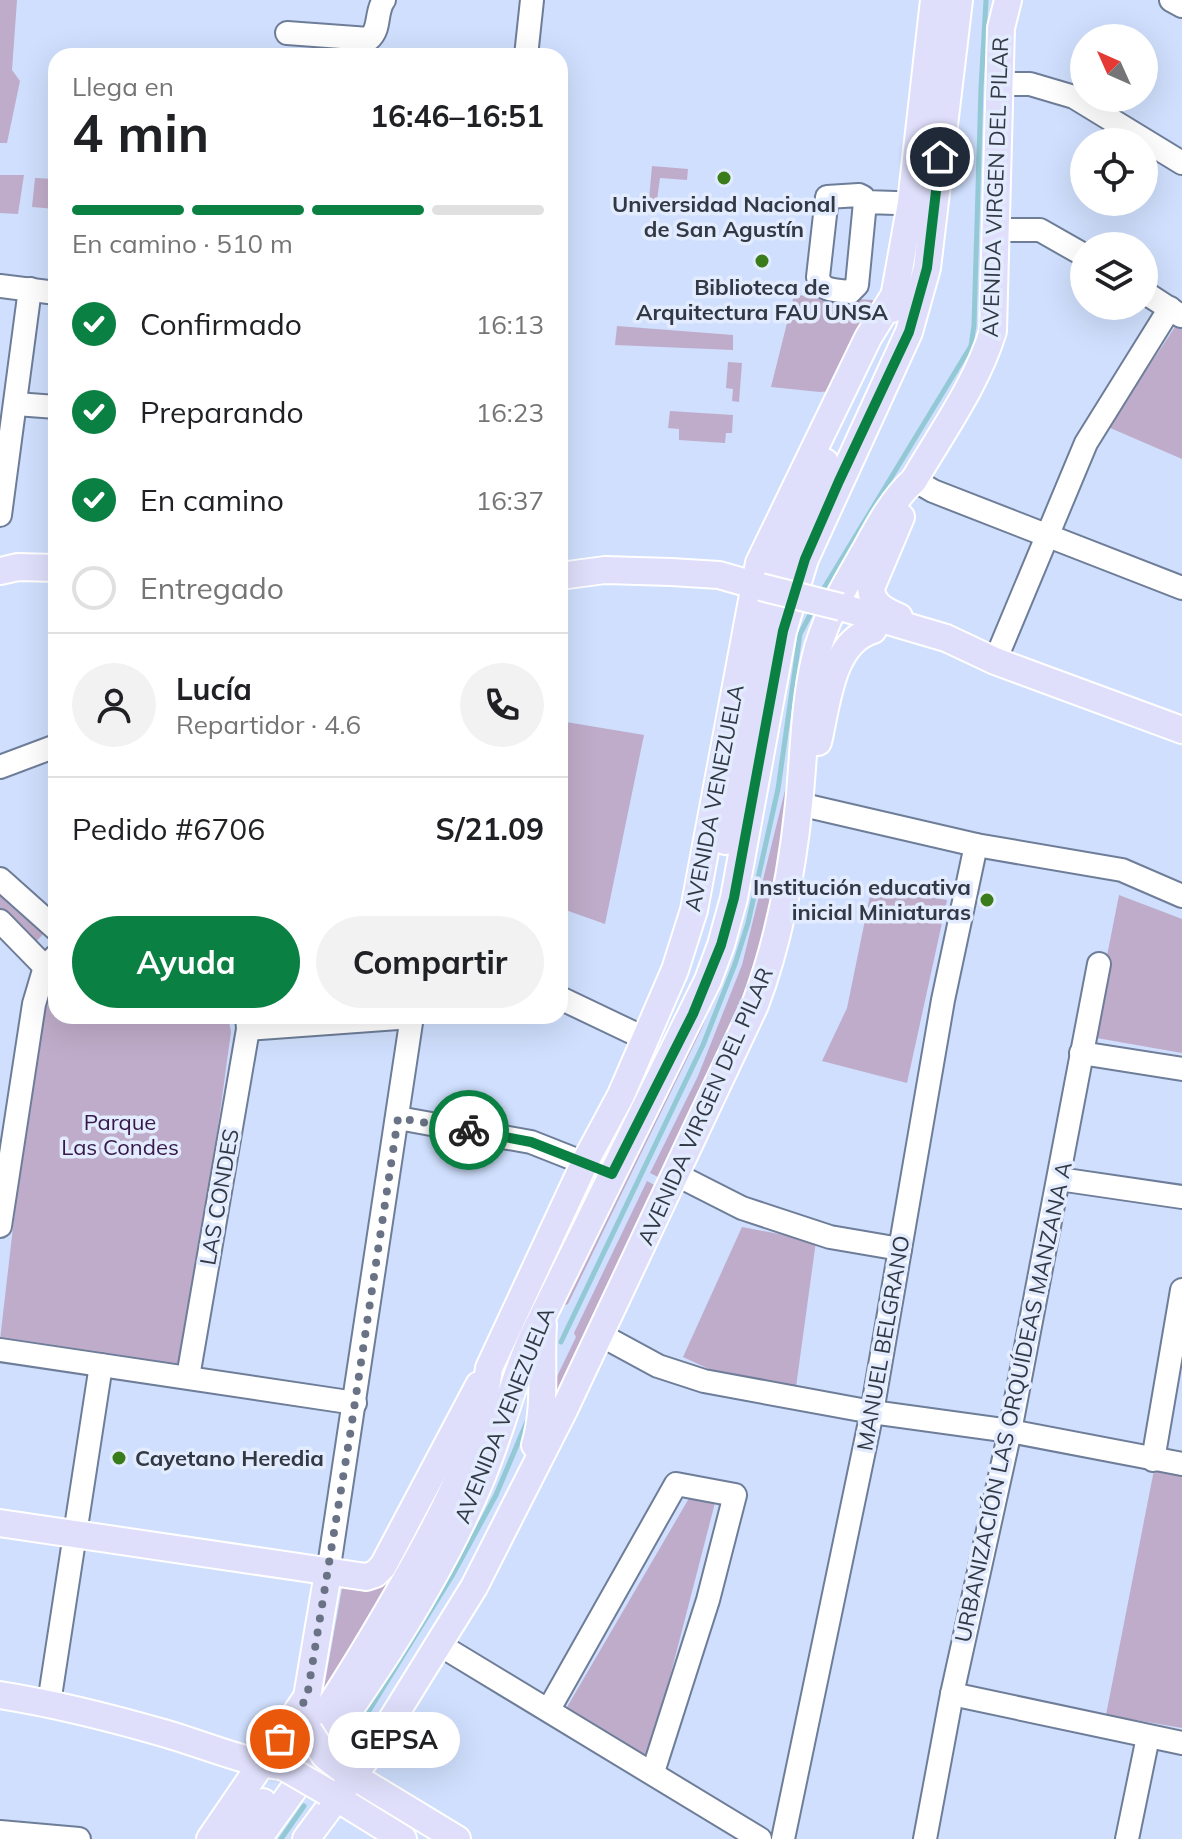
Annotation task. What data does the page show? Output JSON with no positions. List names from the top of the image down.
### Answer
{
  "streets": {
    "main road": ["AVENIDA VIRGEN DEL PILAR", "AVENIDA VENEZUELA"],
    "street": ["LAS CONDES", "MANUEL BELGRANO", "URBANIZACIÓN LAS ORQUÍDEAS MANZANA A"]
  },
  "parks": ["Parque Las Condes"],
  "places": [
    "Universidad Nacional de San Agustín",
    "Biblioteca de Arquitectura FAU UNSA",
    "Institución educativa inicial Miniaturas",
    "Cayetano Heredia",
    "GEPSA"
  ],
  "north": "top left",
  "page": {
    "heading": ["4 min", "Llega en", "16:46–16:51"],
    "panel": [
      "Lucía",
      "Repartidor · 4.6",
      "Pedido #6706",
      "S/21.09"
    ],
    "bar": "En camino · 510 m",
    "list": [
      ["Confirmado", "16:13"],
      ["Preparando", "16:23"],
      ["En camino", "16:37"],
      "Entregado"
    ],
    "buttons": ["Ayuda", "Compartir"],
    "bubble": "GEPSA"
  }
}
